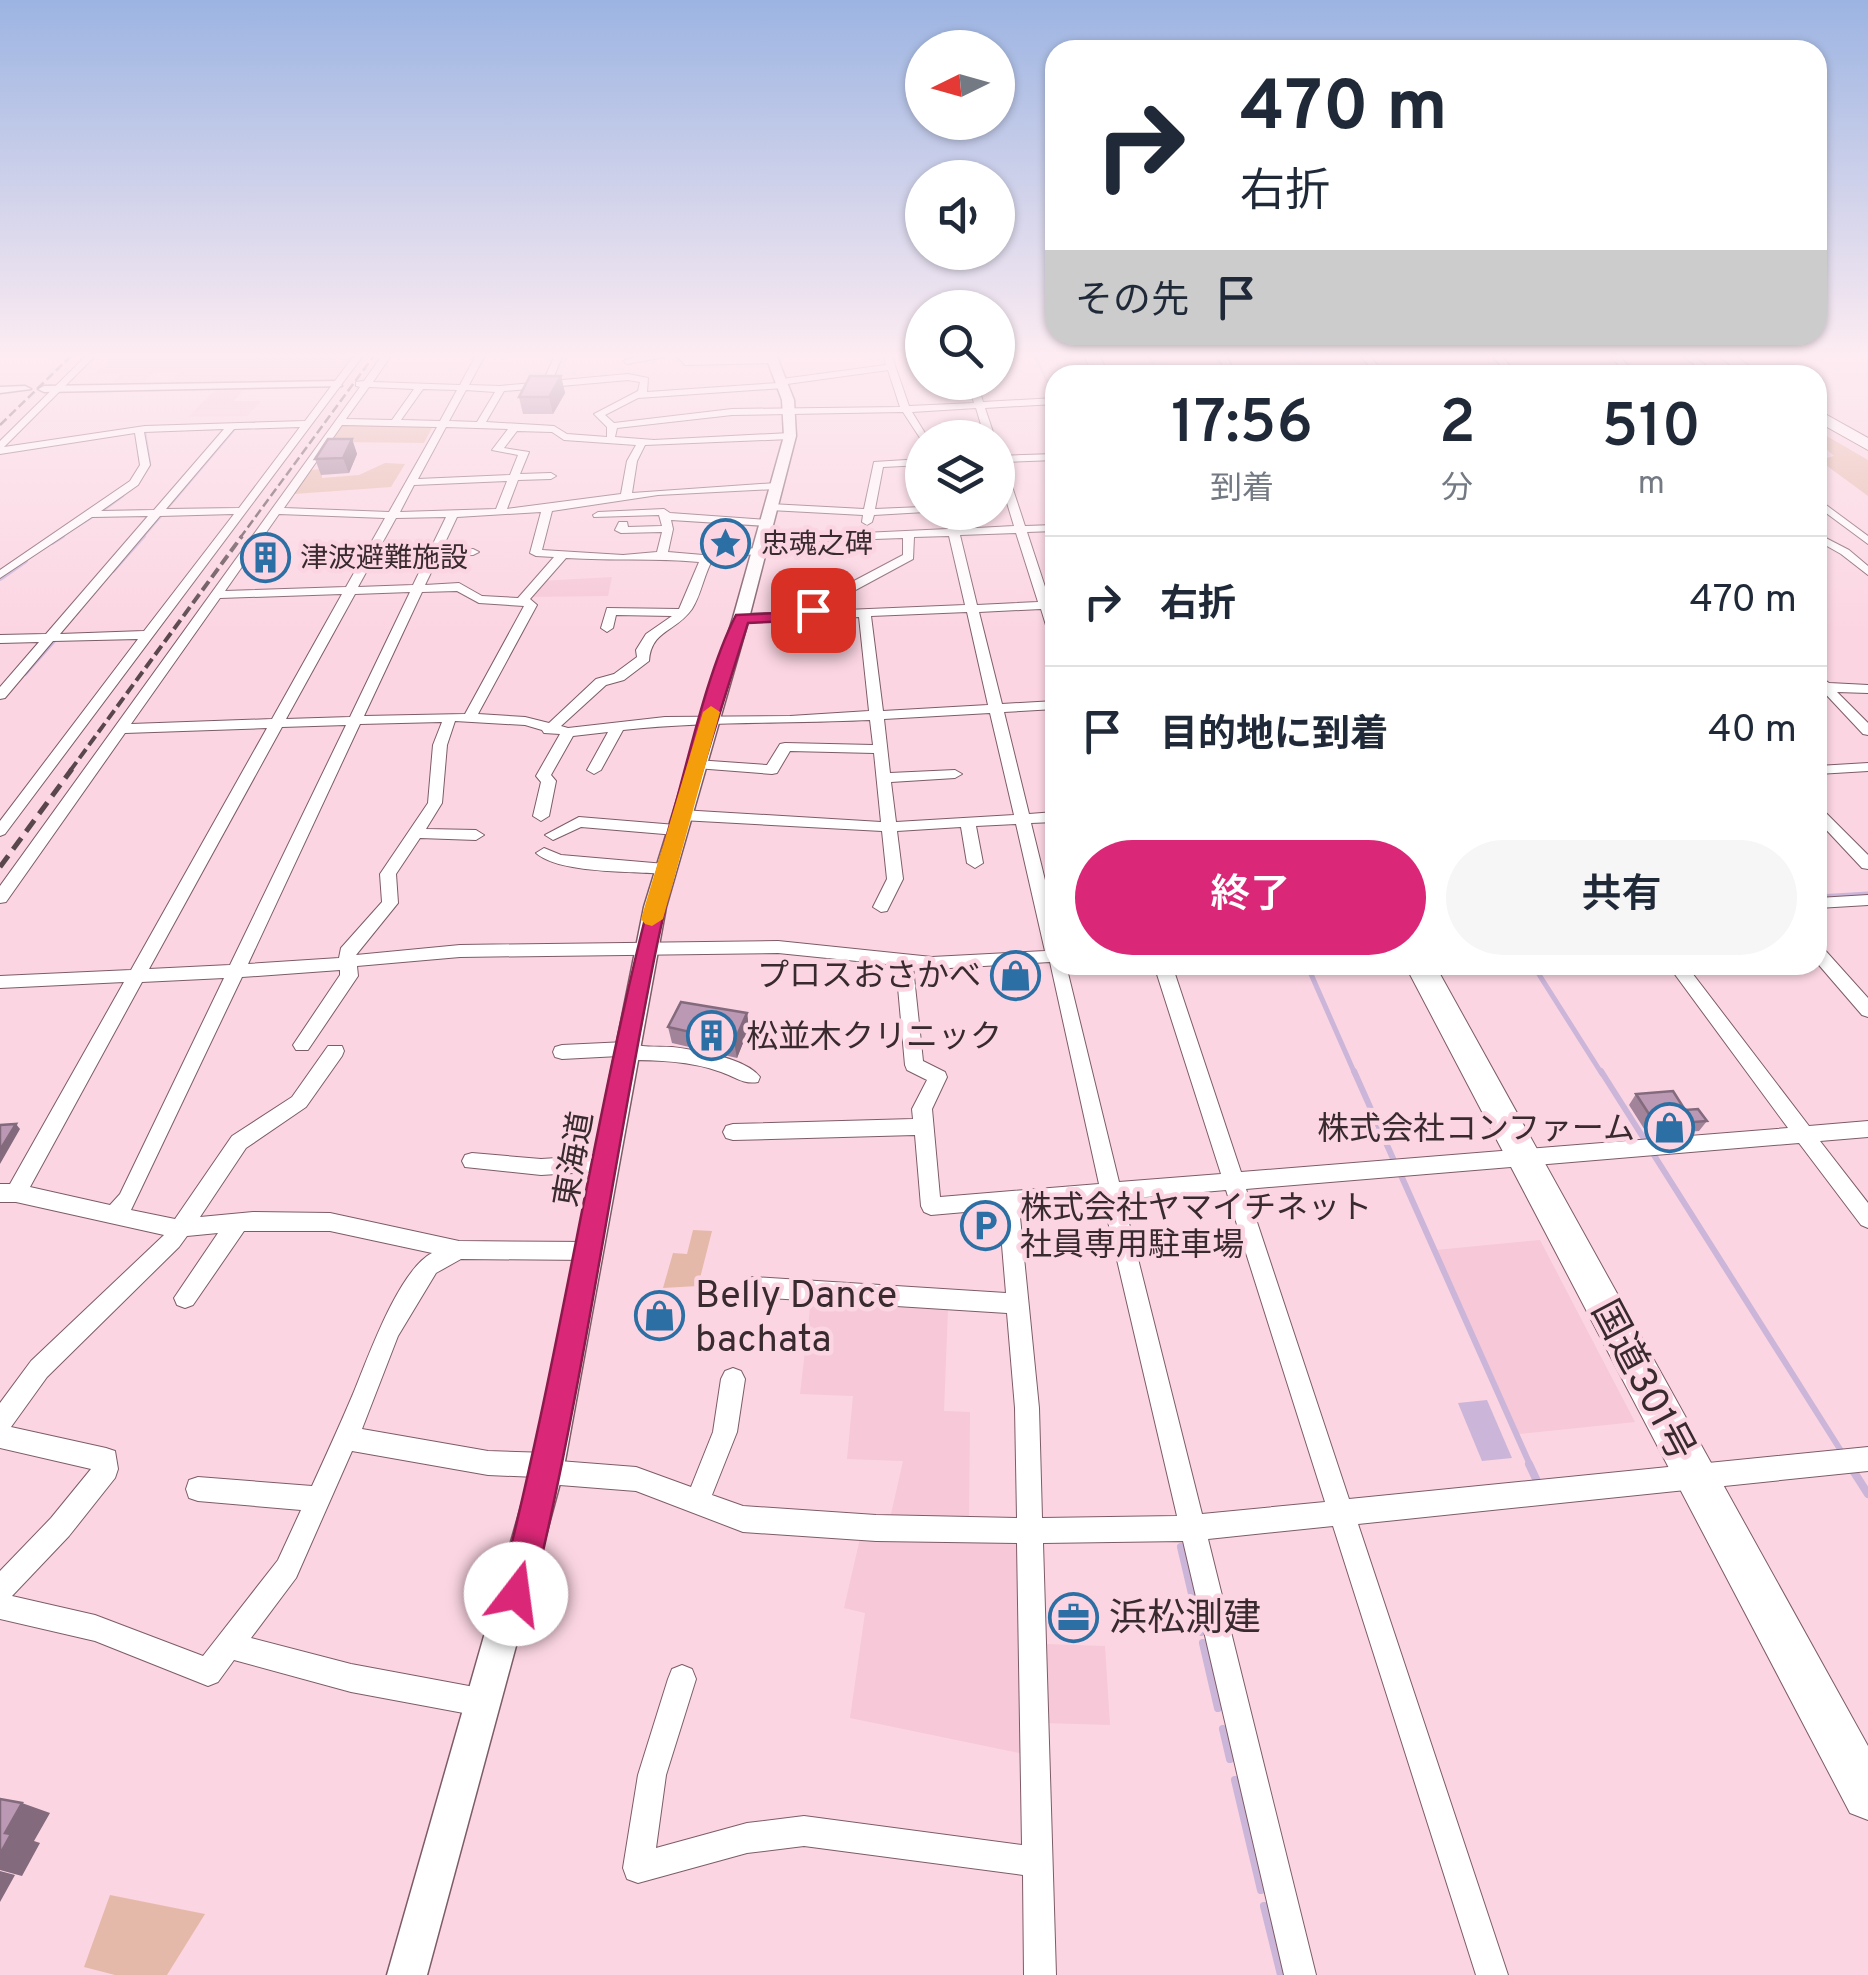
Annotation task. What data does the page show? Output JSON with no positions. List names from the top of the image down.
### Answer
{
  "streets": {
    "highway": ["国道301号"],
    "main road": ["東海道"]
  },
  "places": {
    "place": ["忠魂之碑"],
    "building": ["津波避難施設", "松並木クリニック"],
    "shop": ["プロスおさかべ", "株式会社コンファーム", "Belly Dance bachata"],
    "parking": ["株式会社ヤマイチネット 社員専用駐車場"],
    "office": ["浜松測建"]
  },
  "north": "left",
  "page": {
    "turn": ["470 m", "右折"],
    "then": "その先",
    "eta": [
      "17:56",
      "到着",
      "2",
      "分",
      "510",
      "m"
    ],
    "list": [
      {
        "name": "右折",
        "value": "470 m"
      },
      {
        "name": "目的地に到着",
        "value": "40 m"
      }
    ],
    "buttons": ["終了", "共有"]
  }
}
